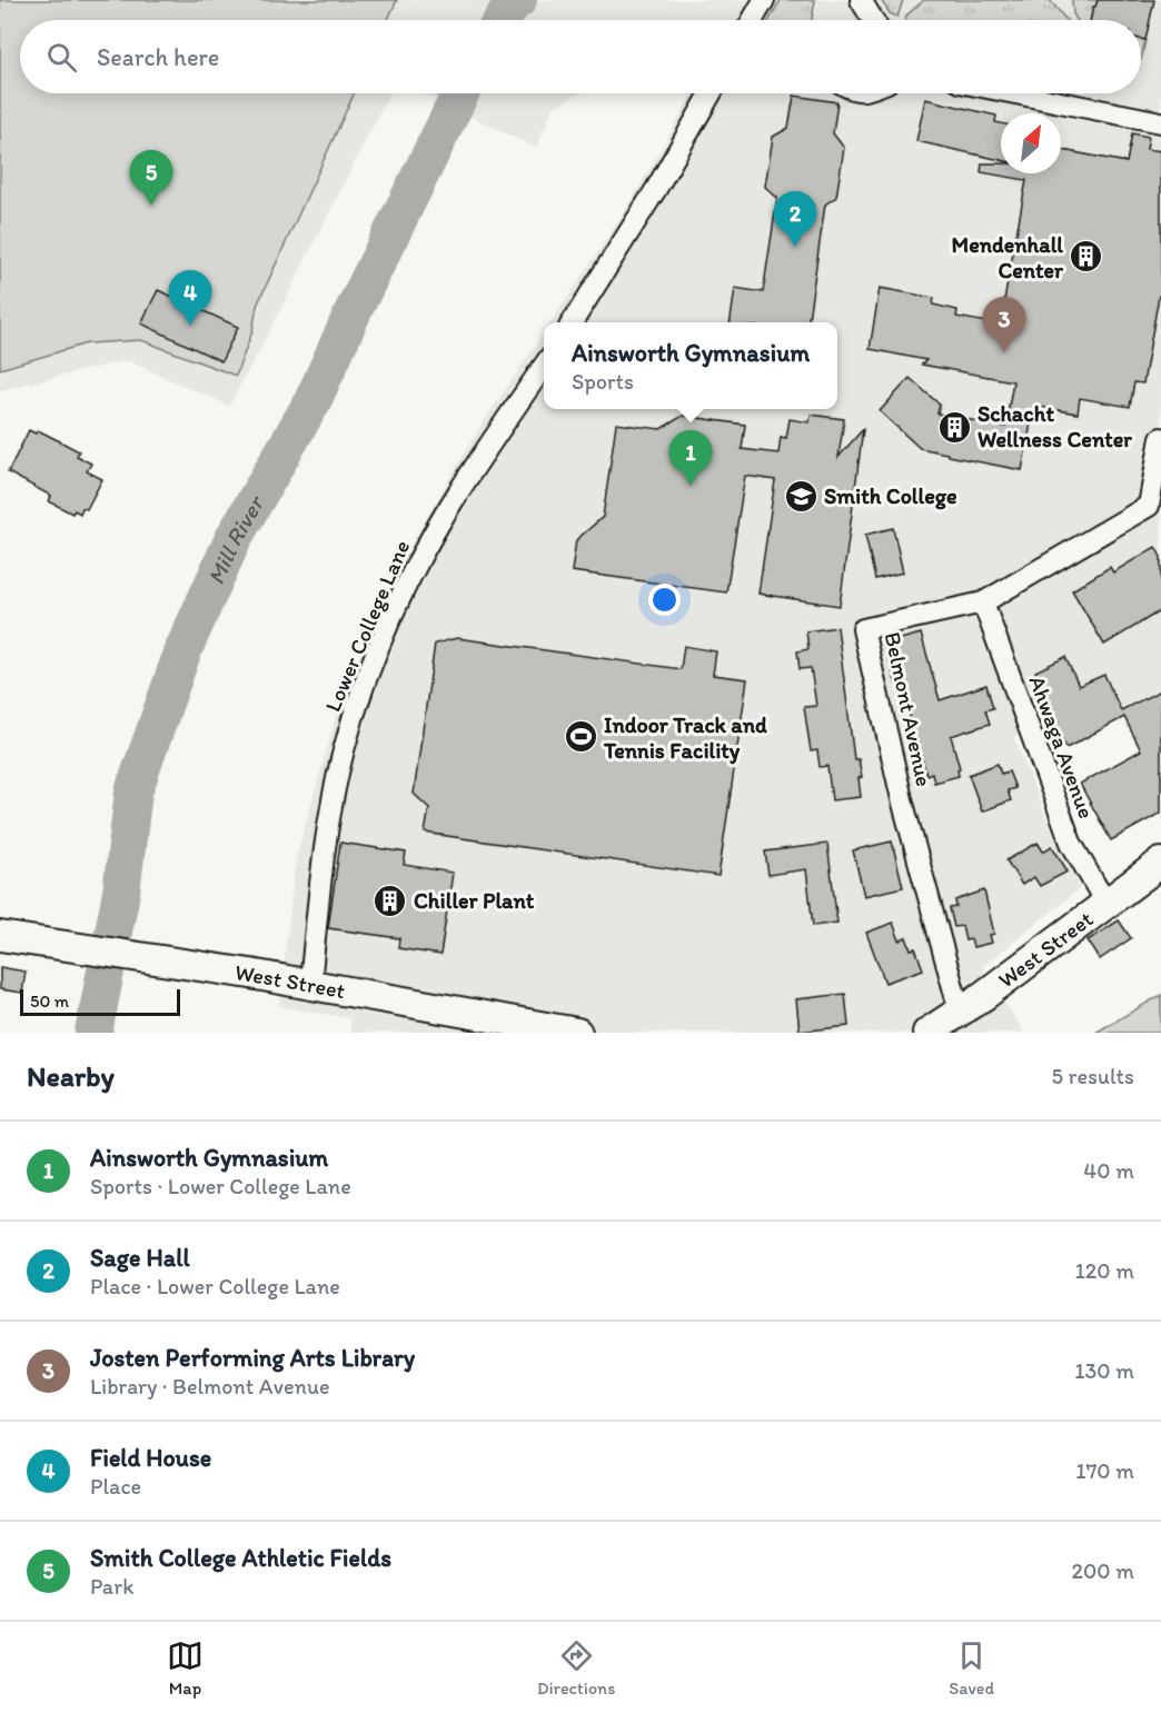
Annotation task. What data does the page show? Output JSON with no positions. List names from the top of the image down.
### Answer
{
  "streets": {
    "main road": ["West Street"],
    "street": ["Lower College Lane", "Belmont Avenue", "Ahwaga Avenue"]
  },
  "crossings": [
    ["Lower College Lane", "West Street"],
    ["Belmont Avenue", "Ahwaga Avenue"],
    ["Belmont Avenue", "West Street"],
    ["Ahwaga Avenue", "West Street"]
  ],
  "water": ["Mill River"],
  "places": {
    "building": ["Mendenhall Center", "Schacht Wellness Center", "Chiller Plant"],
    "school or university": ["Smith College"],
    "sports": ["Indoor Track and Tennis Facility"]
  },
  "scale_bar": "50 m",
  "north": "top right",
  "page": {
    "search": "Search here",
    "pins": [
      "5",
      "2",
      "4",
      "3",
      "1"
    ],
    "popup": ["Ainsworth Gymnasium", "Sports"],
    "scale": "50 m",
    "heading": ["Nearby", "5 results"],
    "list": [
      {
        "mark": "1",
        "name": "Ainsworth Gymnasium",
        "note": "Sports · Lower College Lane",
        "value": "40 m"
      },
      {
        "mark": "2",
        "name": "Sage Hall",
        "note": "Place · Lower College Lane",
        "value": "120 m"
      },
      {
        "mark": "3",
        "name": "Josten Performing Arts Library",
        "note": "Library · Belmont Avenue",
        "value": "130 m"
      },
      {
        "mark": "4",
        "name": "Field House",
        "note": "Place",
        "value": "170 m"
      },
      {
        "mark": "5",
        "name": "Smith College Athletic Fields",
        "note": "Park",
        "value": "200 m"
      }
    ],
    "nav": ["Map", "Directions", "Saved"]
  }
}
